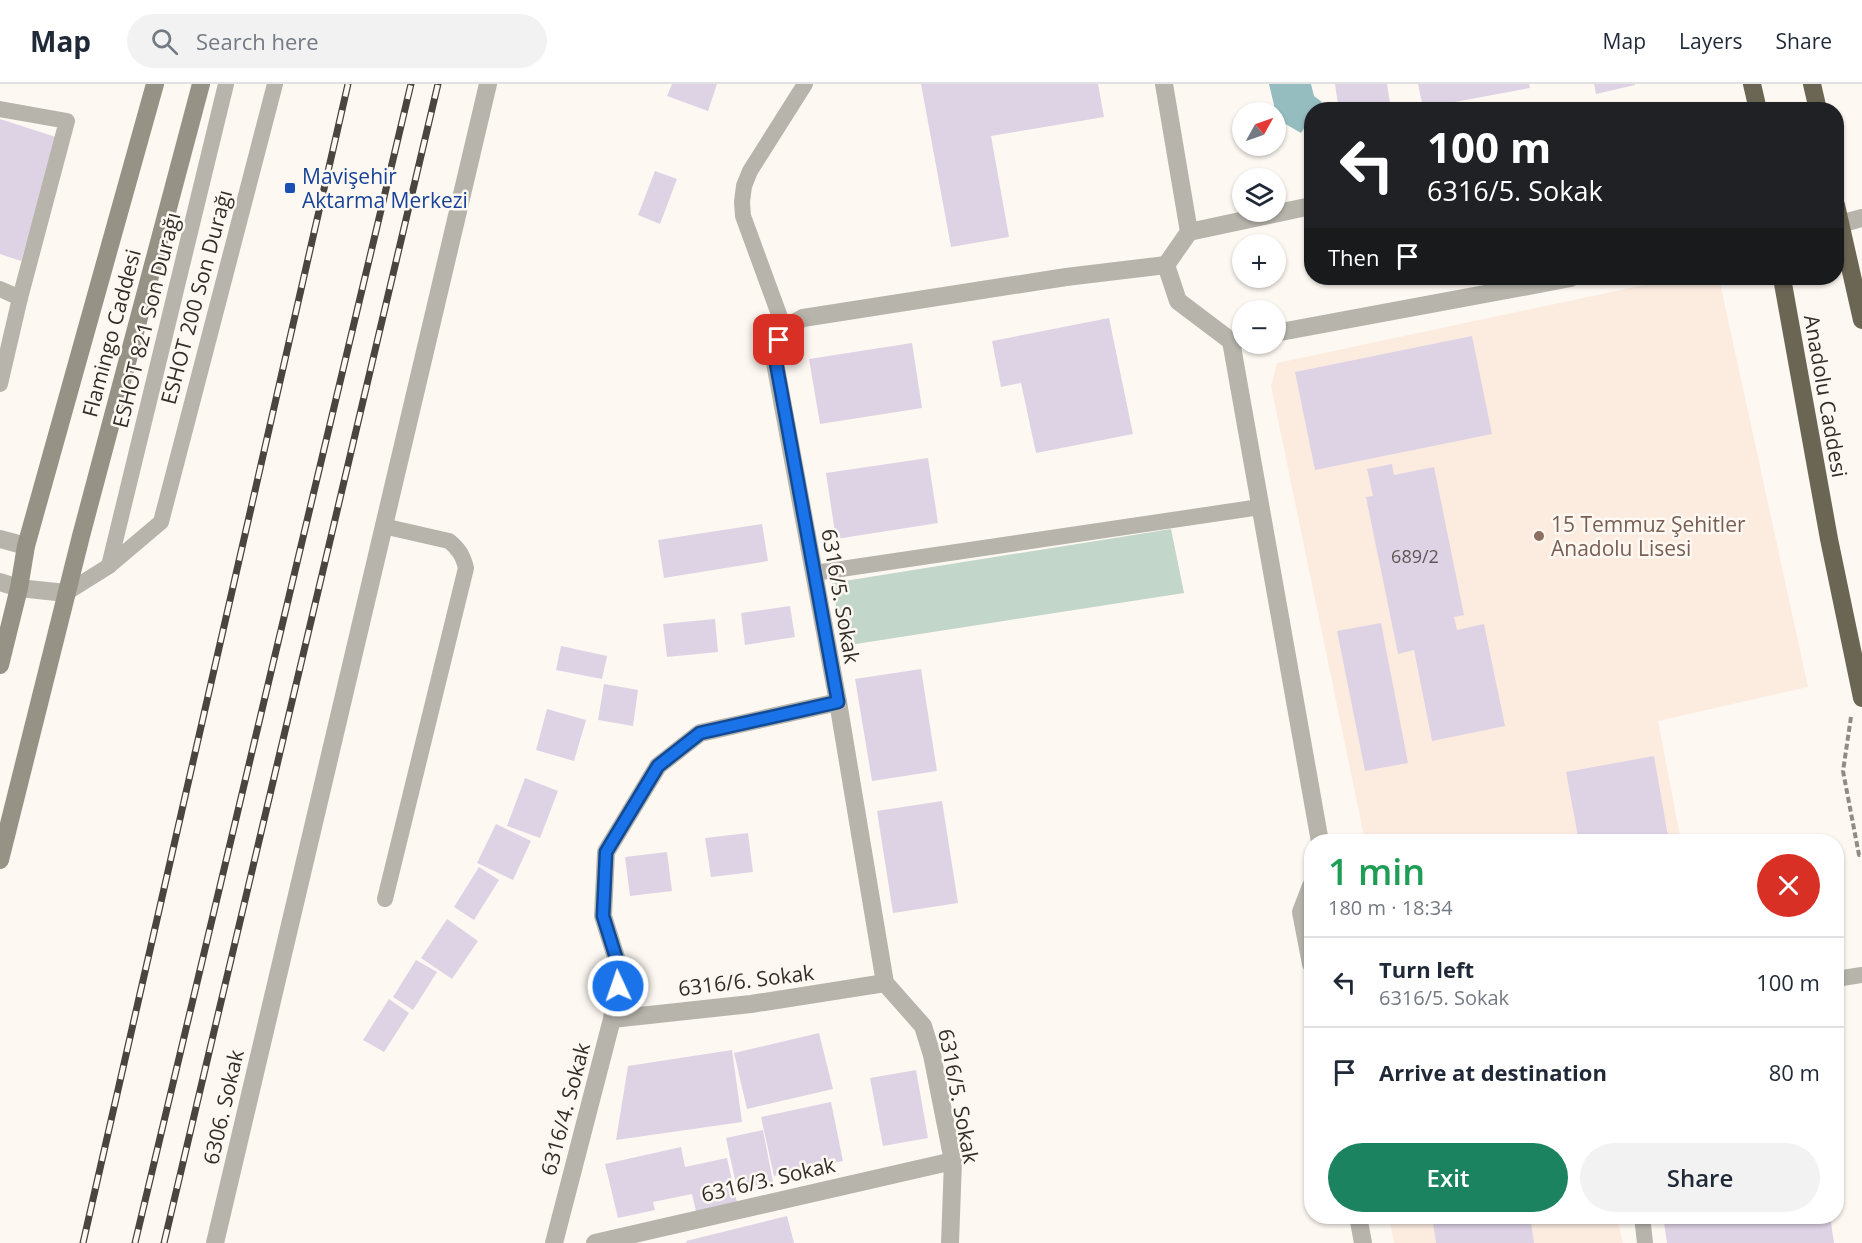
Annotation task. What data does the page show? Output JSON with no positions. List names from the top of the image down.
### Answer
{
  "streets": {
    "highway": ["Anadolu Caddesi"],
    "street": [
      "Flamingo Caddesi",
      "6316/5. Sokak",
      "6316/6. Sokak",
      "6306. Sokak",
      "6316/4. Sokak",
      "6316/3. Sokak"
    ],
    "lane": ["ESHOT 200 Son Durağı", "ESHOT 821 Son Durağı"]
  },
  "crossings": [
    ["ESHOT 200 Son Durağı", "ESHOT 821 Son Durağı"],
    ["6316/5. Sokak", "6316/6. Sokak"],
    ["6316/5. Sokak", "6316/4. Sokak"],
    ["6316/5. Sokak", "6316/3. Sokak"],
    ["6316/6. Sokak", "6316/4. Sokak"]
  ],
  "places": {
    "transit": ["Mavişehir Aktarma Merkezi"],
    "other": ["15 Temmuz Şehitler Anadolu Lisesi"]
  },
  "house_numbers": ["689/2"],
  "north": "top right",
  "page": {
    "header": "Map",
    "search": "Search here",
    "nav": ["Map", "Layers", "Share"],
    "map_buttons": ["+", "−"],
    "turn": ["100 m", "6316/5. Sokak"],
    "then": "Then",
    "heading": ["1 min", "180 m · 18:34"],
    "list": [
      {
        "name": "Turn left",
        "note": "6316/5. Sokak",
        "value": "100 m"
      },
      {
        "name": "Arrive at destination",
        "value": "80 m"
      }
    ],
    "buttons": ["Exit", "Share"]
  }
}
